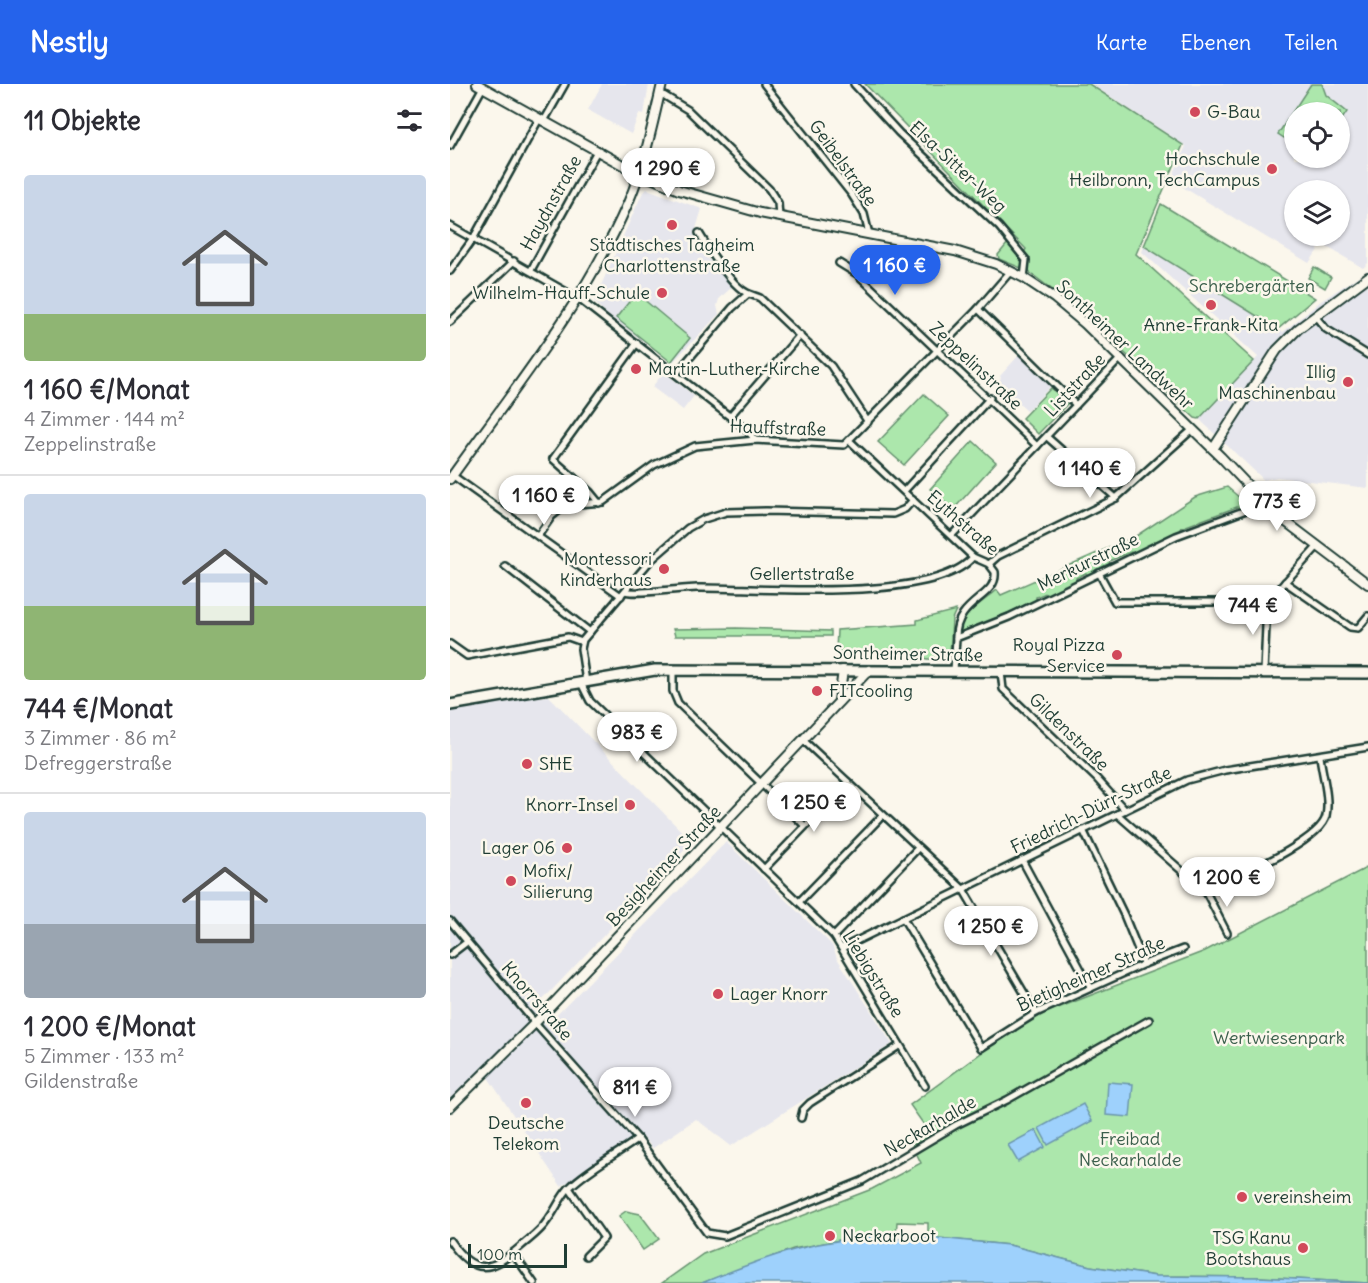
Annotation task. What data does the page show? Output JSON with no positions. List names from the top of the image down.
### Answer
{
  "streets": {
    "main road": ["Sontheimer Straße"],
    "street": [
      "Geibelstraße",
      "Elsa-Sitter-Weg",
      "Haydnstraße",
      "Sontheimer Landwehr",
      "Zeppelinstraße",
      "Liststraße",
      "Hauffstraße",
      "Eythstraße",
      "Merkurstraße",
      "Gellertstraße",
      "Gildenstraße",
      "Friedrich-Dürr-Straße",
      "Besigheimer Straße",
      "Liebigstraße",
      "Bietigheimer Straße",
      "Knorrstraße",
      "Neckarhalde"
    ]
  },
  "crossings": [
    ["Geibelstraße", "Sontheimer Landwehr"],
    ["Elsa-Sitter-Weg", "Sontheimer Landwehr"],
    ["Haydnstraße", "Sontheimer Landwehr"],
    ["Sontheimer Landwehr", "Liststraße"],
    ["Sontheimer Landwehr", "Hauffstraße"],
    ["Sontheimer Landwehr", "Merkurstraße"],
    ["Zeppelinstraße", "Liststraße"],
    ["Zeppelinstraße", "Hauffstraße"],
    ["Liststraße", "Eythstraße"],
    ["Hauffstraße", "Eythstraße"],
    ["Eythstraße", "Merkurstraße"],
    ["Eythstraße", "Gellertstraße"],
    ["Sontheimer Straße", "Gildenstraße"],
    ["Sontheimer Straße", "Besigheimer Straße"],
    ["Sontheimer Straße", "Liebigstraße"],
    ["Gildenstraße", "Friedrich-Dürr-Straße"],
    ["Friedrich-Dürr-Straße", "Liebigstraße"],
    ["Friedrich-Dürr-Straße", "Bietigheimer Straße"],
    ["Besigheimer Straße", "Liebigstraße"],
    ["Besigheimer Straße", "Knorrstraße"],
    ["Knorrstraße", "Neckarhalde"]
  ],
  "parks": ["Schrebergärten", "Wertwiesenpark", "Freibad Neckarhalde"],
  "places": [
    "G-Bau",
    "Hochschule Heilbronn, TechCampus",
    "Städtisches Tagheim Charlottenstraße",
    "Wilhelm-Hauff-Schule",
    "Anne-Frank-Kita",
    "Martin-Luther-Kirche",
    "Illig Maschinenbau",
    "Montessori Kinderhaus",
    "Royal Pizza Service",
    "FITcooling",
    "SHE",
    "Knorr-Insel",
    "Lager 06",
    "Mofix/ Silierung",
    "Lager Knorr",
    "Deutsche Telekom",
    "vereinsheim",
    "Neckarboot",
    "TSG Kanu Bootshaus"
  ],
  "scale_bar": "100 m",
  "page": {
    "header": "Nestly",
    "nav": ["Karte", "Ebenen", "Teilen"],
    "heading": "11 Objekte",
    "price": [
      "1 290 €",
      "1 160 €",
      "1 140 €",
      "1 160 €",
      "773 €",
      "744 €",
      "983 €",
      "1 250 €",
      "1 200 €",
      "1 250 €",
      "811 €"
    ],
    "list": [
      {
        "name": "1 160 €/Monat",
        "note": "4 Zimmer · 144 m² · Zeppelinstraße"
      },
      {
        "name": "744 €/Monat",
        "note": "3 Zimmer · 86 m² · Defreggerstraße"
      },
      {
        "name": "1 200 €/Monat",
        "note": "5 Zimmer · 133 m² · Gildenstraße"
      }
    ],
    "scale": "100 m"
  }
}
